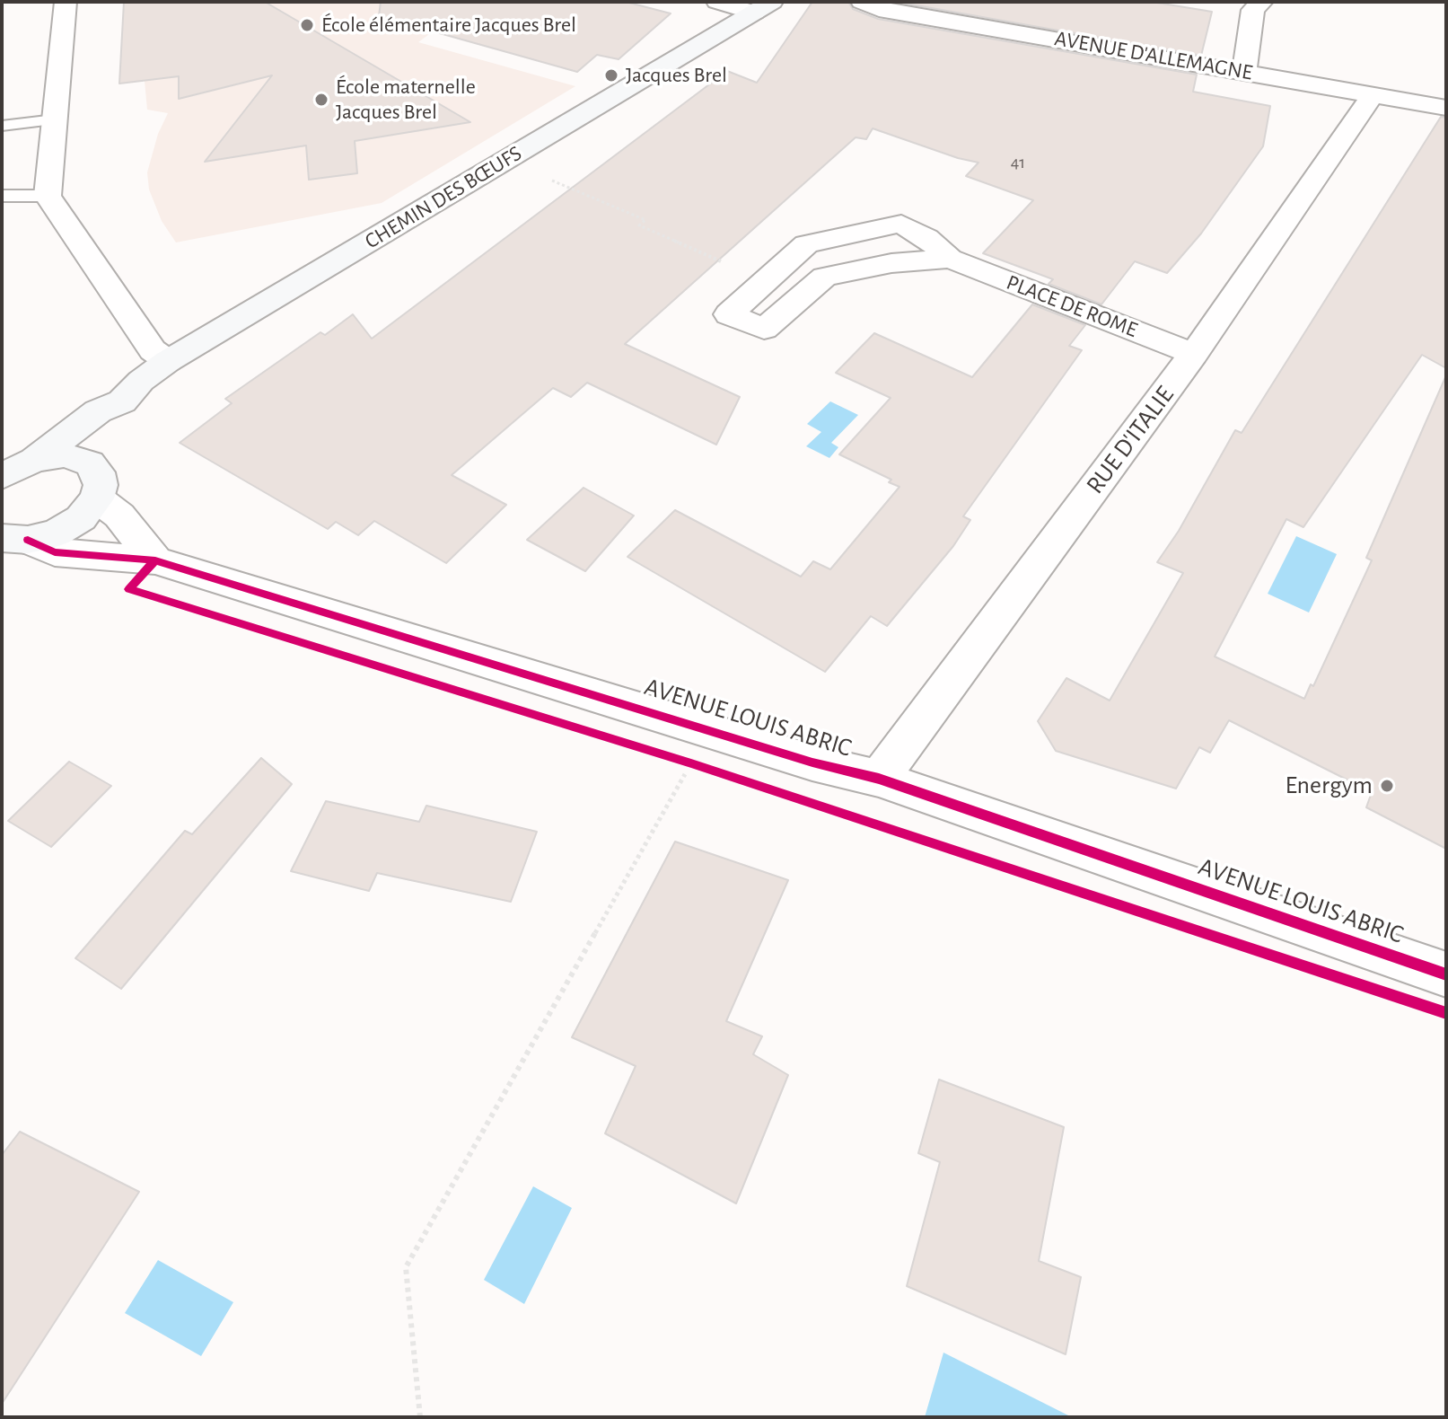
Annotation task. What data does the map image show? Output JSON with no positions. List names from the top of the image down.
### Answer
{
  "streets": {
    "street": [
      "AVENUE D'ALLEMAGNE",
      "CHEMIN DES BŒUFS",
      "PLACE DE ROME",
      "RUE D'ITALIE",
      "AVENUE LOUIS ABRIC"
    ]
  },
  "crossings": [
    ["AVENUE D'ALLEMAGNE", "RUE D'ITALIE"],
    ["PLACE DE ROME", "RUE D'ITALIE"],
    ["RUE D'ITALIE", "AVENUE LOUIS ABRIC"]
  ],
  "places": [
    "École élémentaire Jacques Brel",
    "Jacques Brel",
    "École maternelle Jacques Brel",
    "Energym"
  ],
  "house_numbers": ["41"]
}
